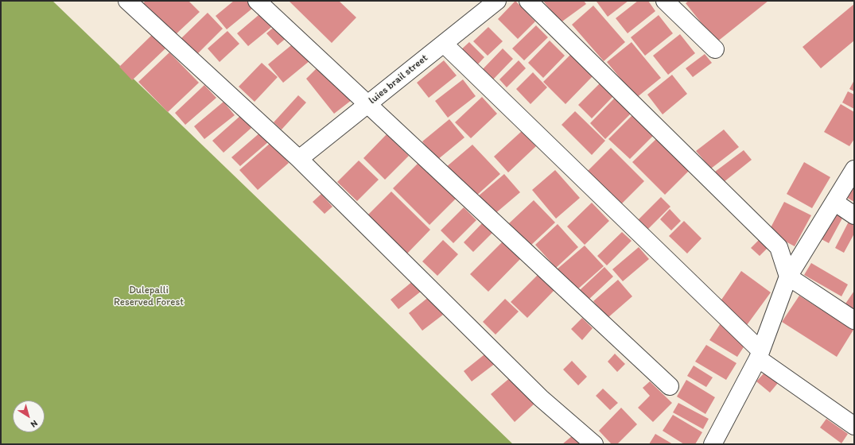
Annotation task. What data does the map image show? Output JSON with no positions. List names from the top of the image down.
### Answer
{
  "streets": {
    "street": ["luies brail street"]
  },
  "parks": ["Dulepalli Reserved Forest"],
  "north": "bottom right"
}
